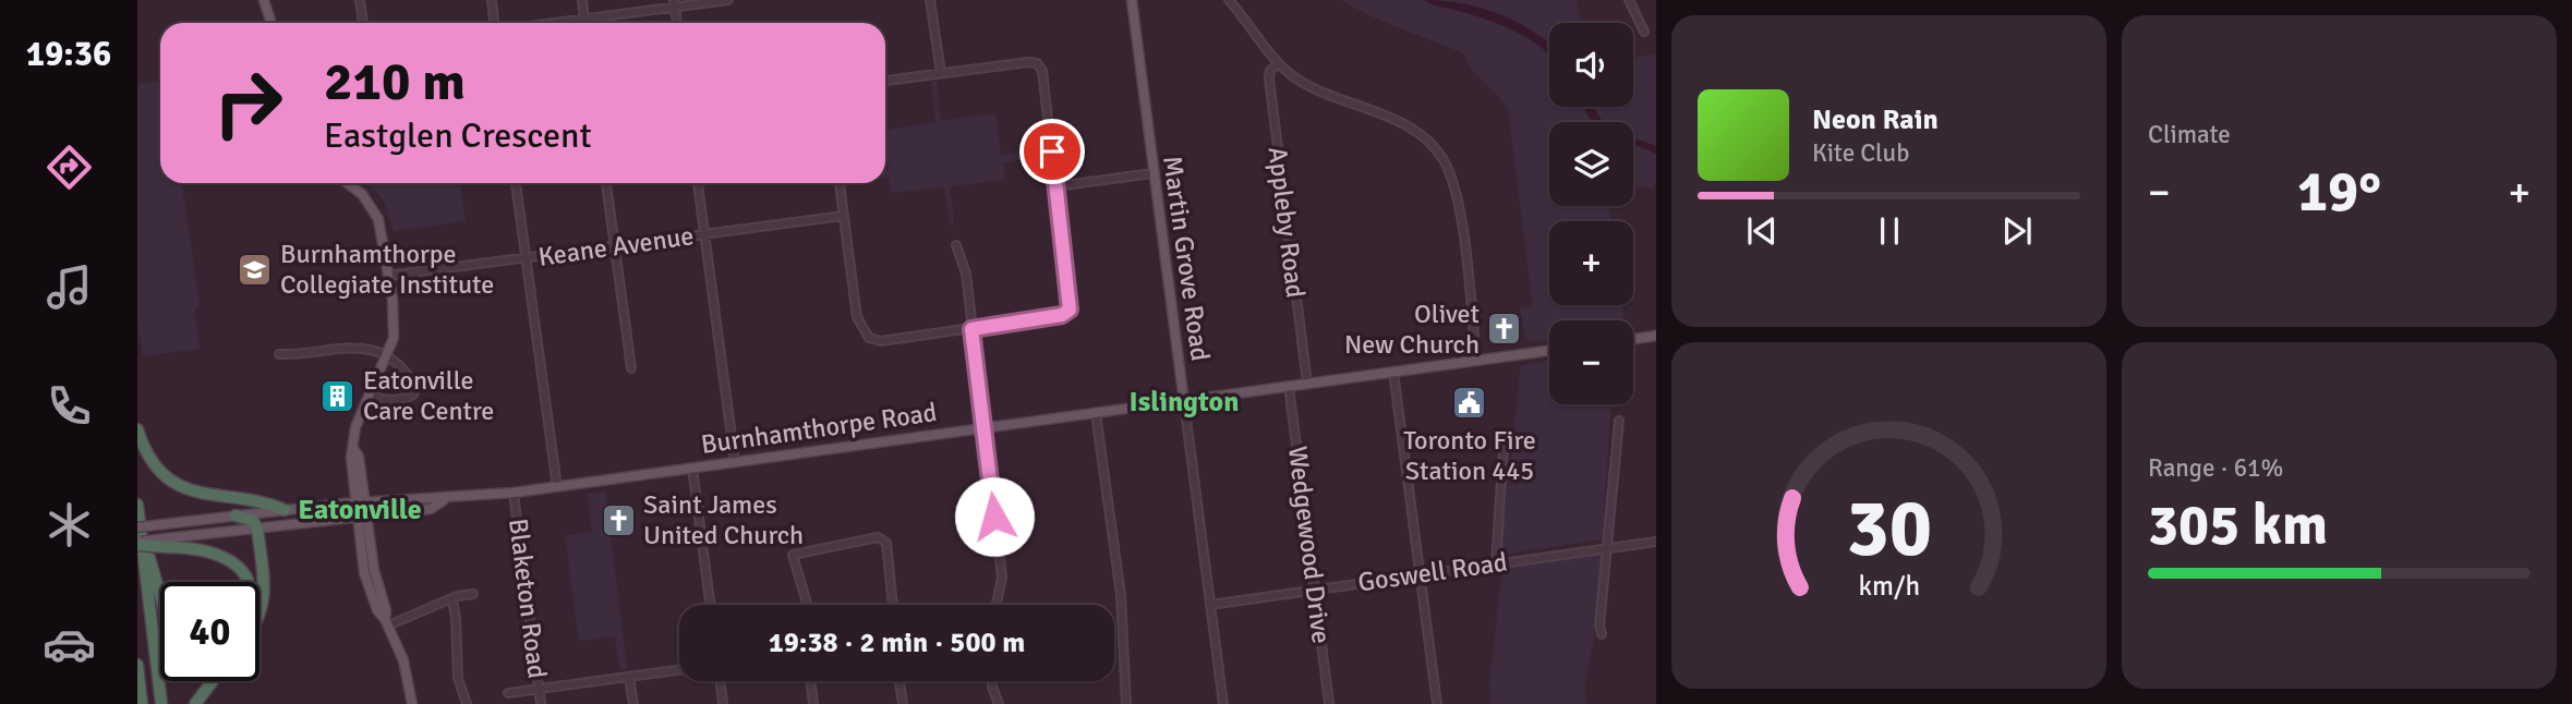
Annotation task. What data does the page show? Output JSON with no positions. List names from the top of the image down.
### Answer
{
  "streets": {
    "main road": ["Martin Grove Road", "Burnhamthorpe Road"],
    "street": [
      "Appleby Road",
      "Keane Avenue",
      "Wedgewood Drive",
      "Goswell Road",
      "Blaketon Road"
    ]
  },
  "crossings": [
    ["Appleby Road", "Burnhamthorpe Road"],
    ["Martin Grove Road", "Burnhamthorpe Road"],
    ["Martin Grove Road", "Goswell Road"],
    ["Burnhamthorpe Road", "Wedgewood Drive"],
    ["Burnhamthorpe Road", "Blaketon Road"],
    ["Wedgewood Drive", "Goswell Road"]
  ],
  "districts": ["Islington", "Eatonville"],
  "places": {
    "school or university": ["Burnhamthorpe Collegiate Institute"],
    "church": ["Olivet New Church", "Saint James United Church"],
    "building": ["Eatonville Care Centre"],
    "public building": ["Toronto Fire Station 445"]
  },
  "page": {
    "tabs": "19:36",
    "tile": [
      "Climate",
      ["Range · 61%", "305 km"]
    ],
    "map_buttons": ["+", "−"],
    "turn": ["210 m", "Eastglen Crescent"],
    "song": ["Neon Rain", "Kite Club"],
    "heat": ["−", "19°", "+"],
    "limit": "40",
    "trip": "19:38 · 2 min · 500 m",
    "gauge": ["30", "km/h"]
  }
}
